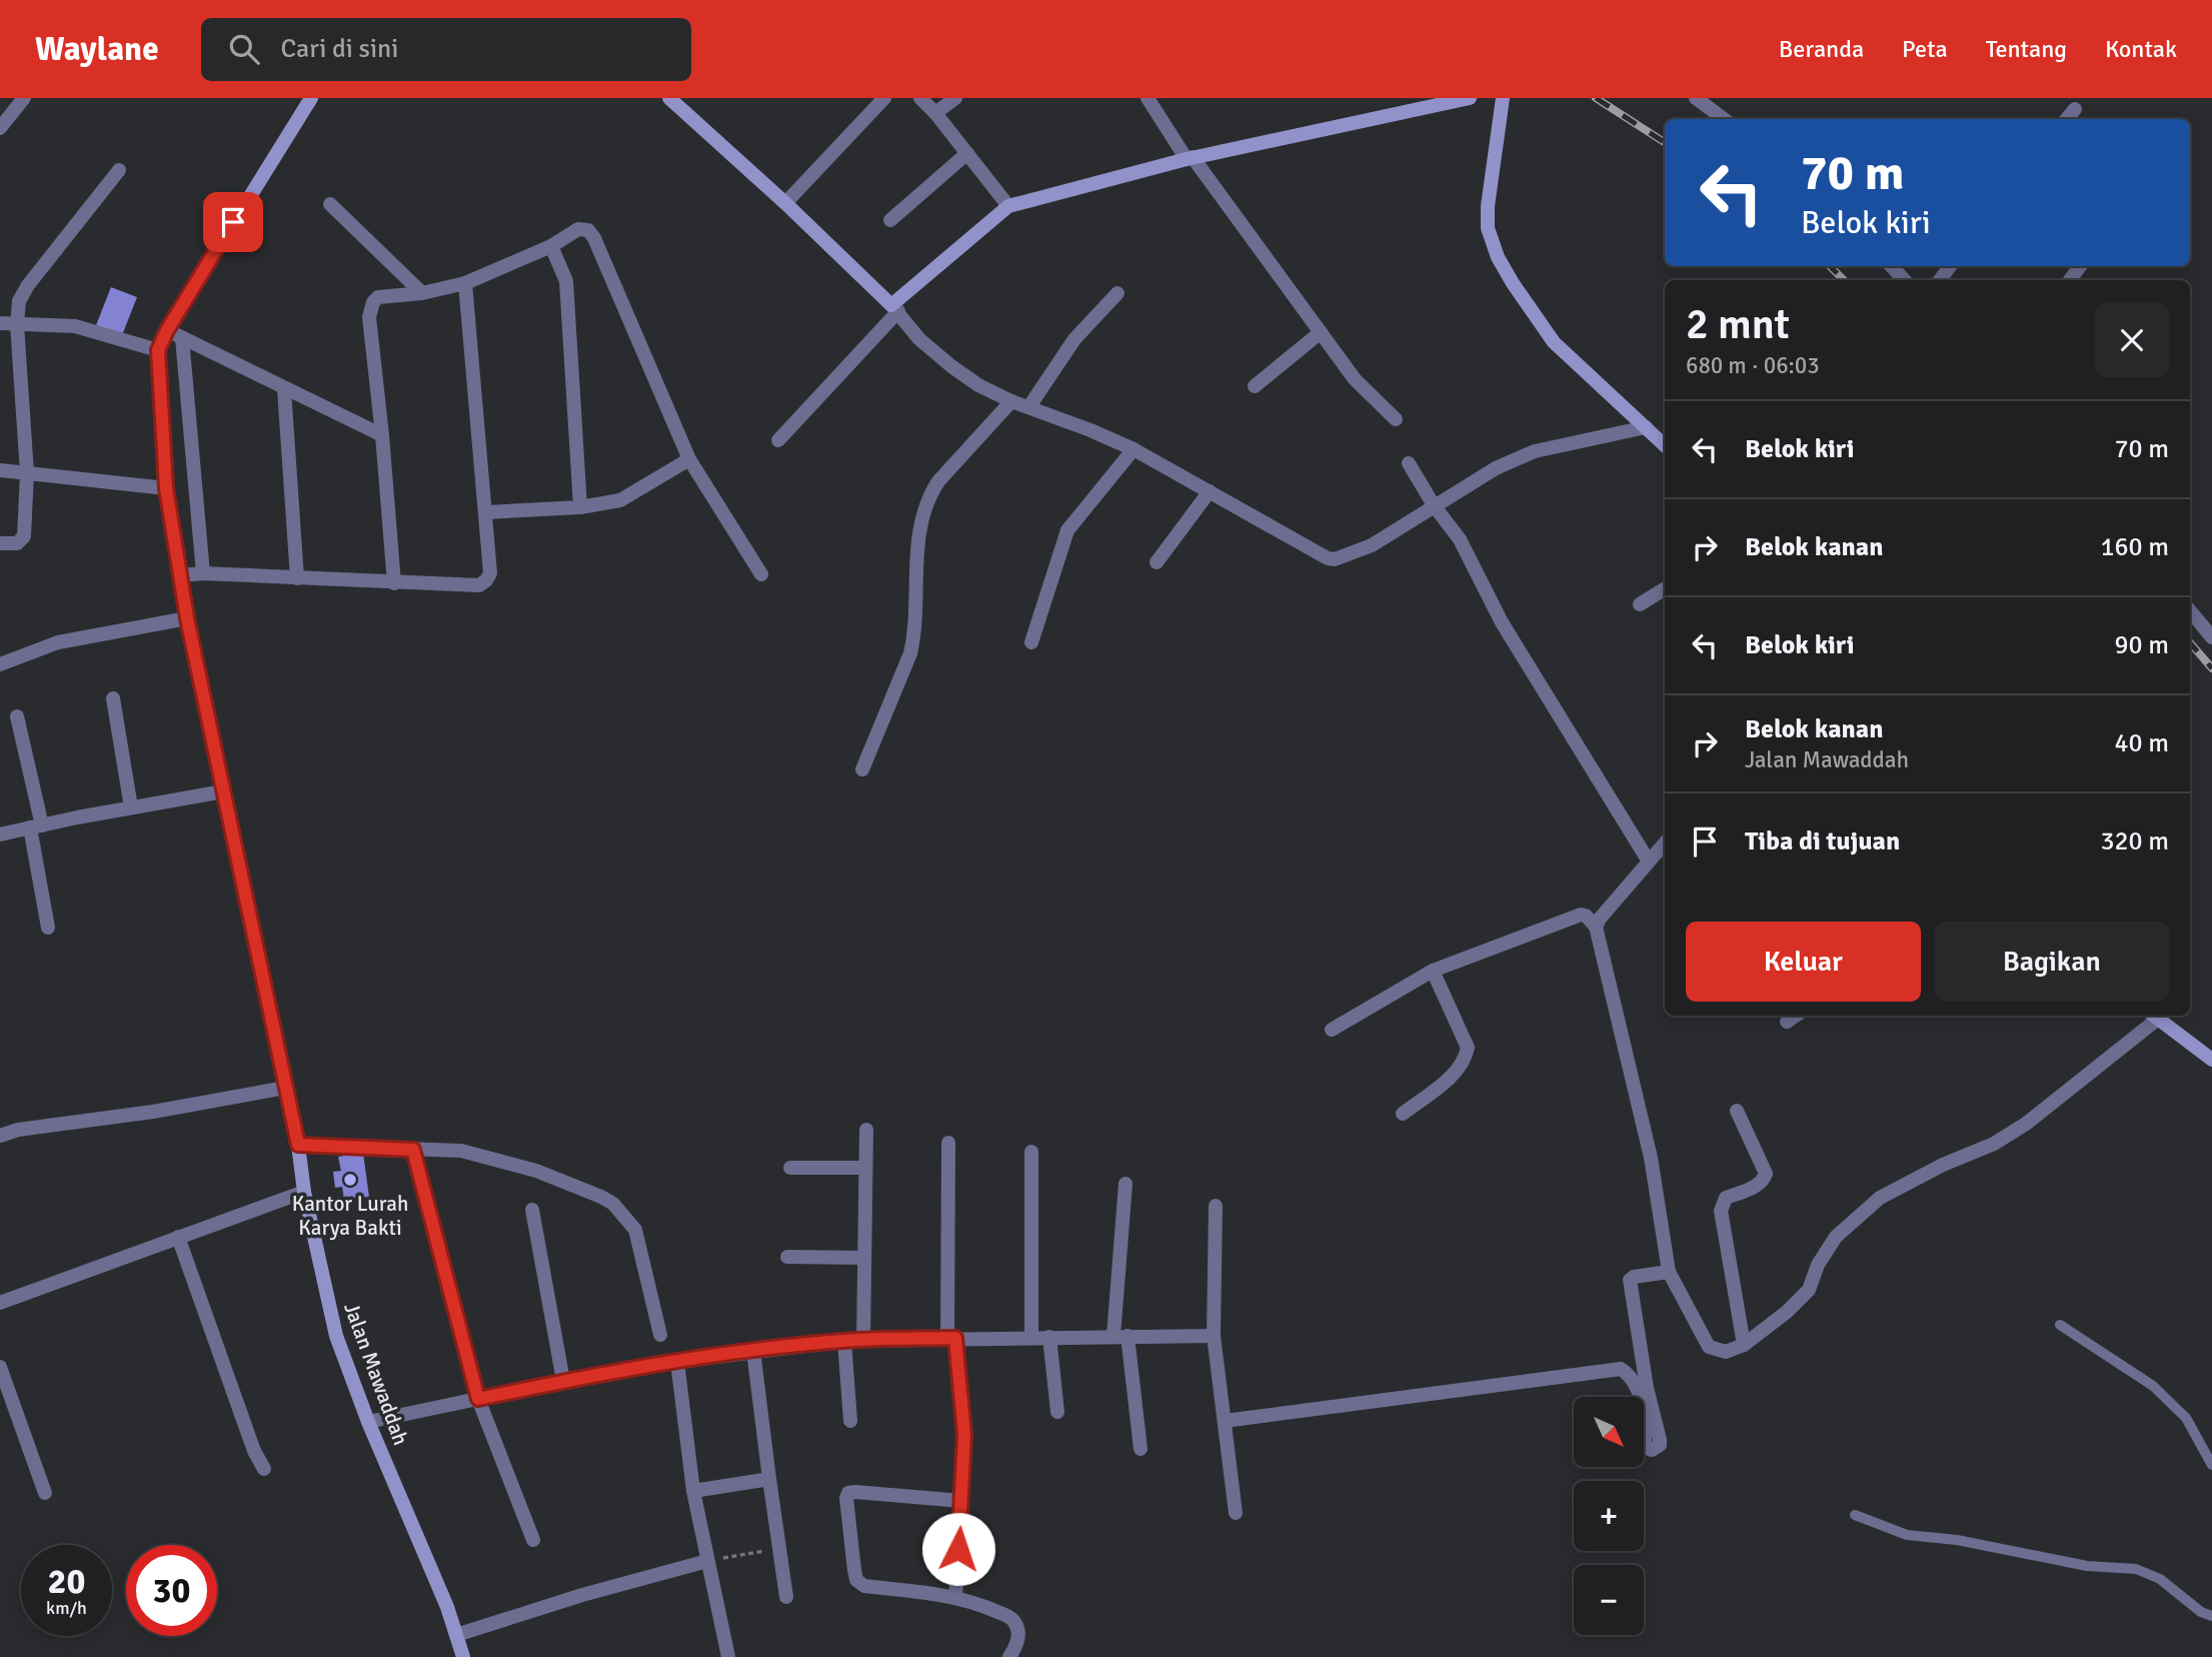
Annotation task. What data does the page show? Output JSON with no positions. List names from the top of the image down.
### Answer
{
  "streets": {
    "street": ["Jalan Mawaddah"]
  },
  "places": ["Kantor Lurah Karya Bakti"],
  "north": "bottom right",
  "page": {
    "header": "Waylane",
    "search": "Cari di sini",
    "nav": [
      "Beranda",
      "Peta",
      "Tentang",
      "Kontak"
    ],
    "turn": ["70 m", "Belok kiri"],
    "heading": ["2 mnt", "680 m · 06:03"],
    "list": [
      {
        "name": "Belok kiri",
        "value": "70 m"
      },
      {
        "name": "Belok kanan",
        "value": "160 m"
      },
      {
        "name": "Belok kiri",
        "value": "90 m"
      },
      {
        "name": "Belok kanan",
        "note": "Jalan Mawaddah",
        "value": "40 m"
      },
      {
        "name": "Tiba di tujuan",
        "value": "320 m"
      }
    ],
    "buttons": ["Keluar", "Bagikan"],
    "map_buttons": ["+", "−"],
    "speed": "20 km/h",
    "limit": "30"
  }
}
